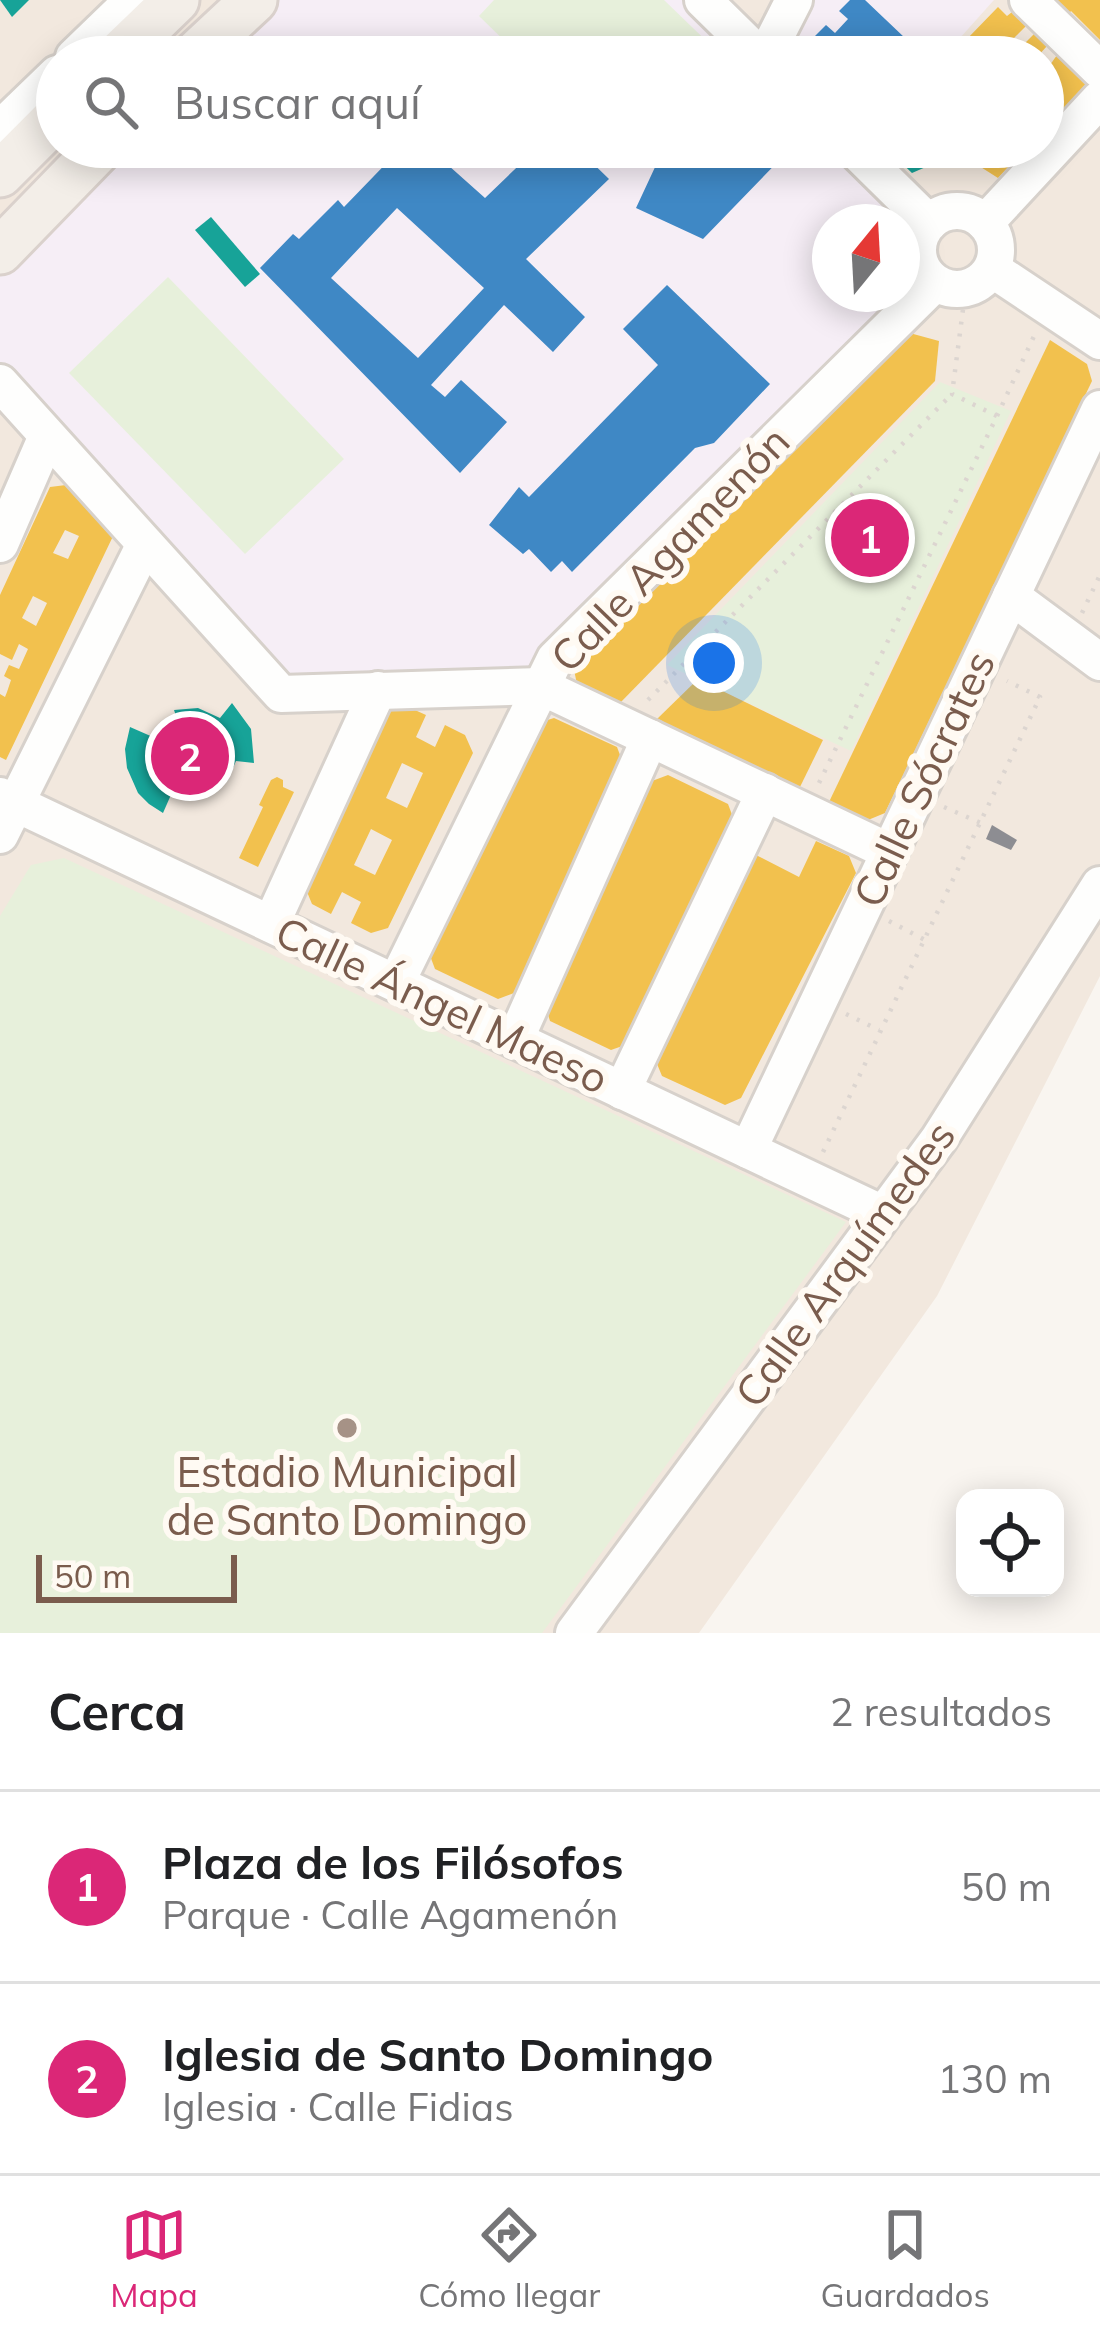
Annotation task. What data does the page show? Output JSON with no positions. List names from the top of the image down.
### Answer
{
  "streets": {
    "street": [
      "Calle Agamenón",
      "Calle Sócrates",
      "Calle Ángel Maeso",
      "Calle Arquímedes"
    ]
  },
  "crossings": [
    ["Calle Agamenón", "Calle Ángel Maeso"],
    ["Calle Sócrates", "Calle Ángel Maeso"],
    ["Calle Ángel Maeso", "Calle Arquímedes"]
  ],
  "places": ["Estadio Municipal de Santo Domingo"],
  "scale_bar": "50 m",
  "north": "top",
  "page": {
    "search": "Buscar aquí",
    "pins": ["1", "2"],
    "scale": "50 m",
    "heading": ["Cerca", "2 resultados"],
    "list": [
      {
        "mark": "1",
        "name": "Plaza de los Filósofos",
        "note": "Parque · Calle Agamenón",
        "value": "50 m"
      },
      {
        "mark": "2",
        "name": "Iglesia de Santo Domingo",
        "note": "Iglesia · Calle Fidias",
        "value": "130 m"
      }
    ],
    "nav": ["Mapa", "Cómo llegar", "Guardados"]
  }
}
